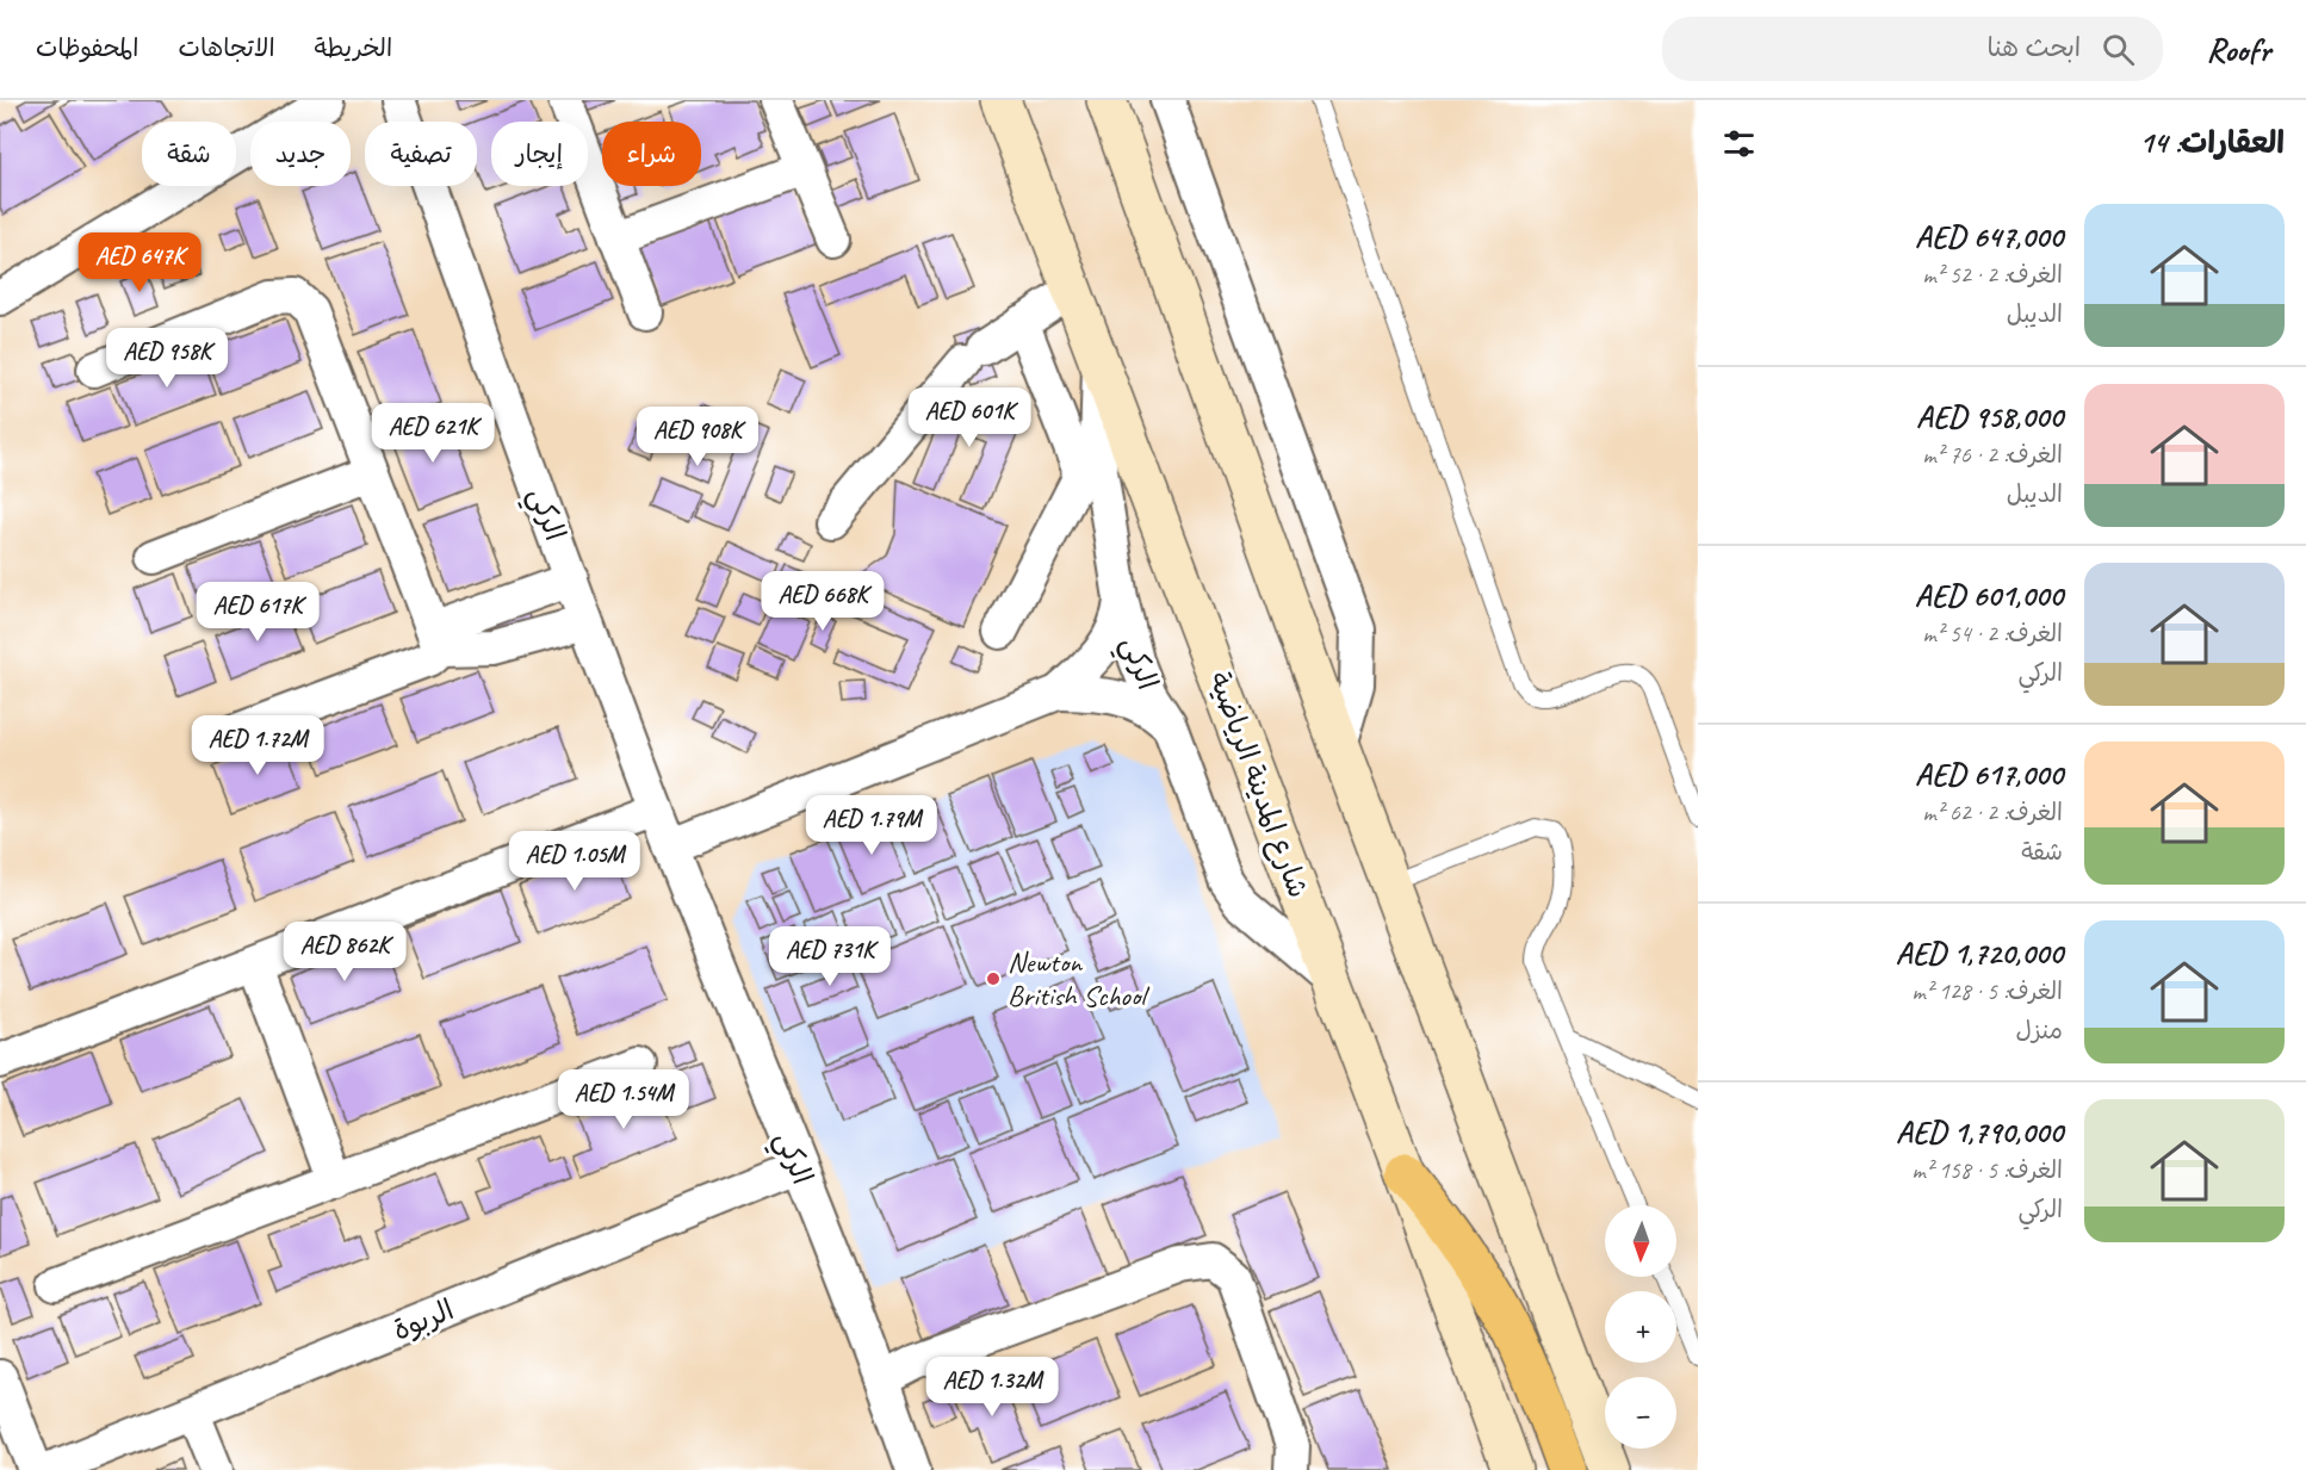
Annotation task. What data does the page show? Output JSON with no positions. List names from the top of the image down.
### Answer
{
  "streets": {
    "main road": ["شارع المدينة الرياضية"],
    "street": ["الركي", "الربوة"]
  },
  "crossings": [
    ["الركي", "شارع المدينة الرياضية"],
    ["الركي", "الربوة"]
  ],
  "places": ["Newton British School"],
  "north": "bottom",
  "page": {
    "header": "Roofr",
    "search": "ابحث هنا",
    "nav": ["الخريطة", "الاتجاهات", "المحفوظات"],
    "heading": "العقارات: 14",
    "chip": [
      "شراء",
      "إيجار",
      "تصفية",
      "جديد",
      "شقة"
    ],
    "list": [
      {
        "name": "AED 647,000",
        "note": "الغرف: 2 · 52 m² · الديبل"
      },
      {
        "name": "AED 958,000",
        "note": "الغرف: 2 · 76 m² · الديبل"
      },
      {
        "name": "AED 601,000",
        "note": "الغرف: 2 · 54 m² · الركي"
      },
      {
        "name": "AED 617,000",
        "note": "الغرف: 2 · 62 m² · شقة"
      },
      {
        "name": "AED 1,720,000",
        "note": "الغرف: 5 · 128 m² · منزل"
      },
      {
        "name": "AED 1,790,000",
        "note": "الغرف: 5 · 158 m² · الركي"
      }
    ],
    "price": [
      "AED 647K",
      "AED 958K",
      "AED 601K",
      "AED 621K",
      "AED 908K",
      "AED 668K",
      "AED 617K",
      "AED 1.72M",
      "AED 1.79M",
      "AED 1.05M",
      "AED 862K",
      "AED 731K",
      "AED 1.54M",
      "AED 1.32M"
    ],
    "map_buttons": ["+", "−"]
  }
}
